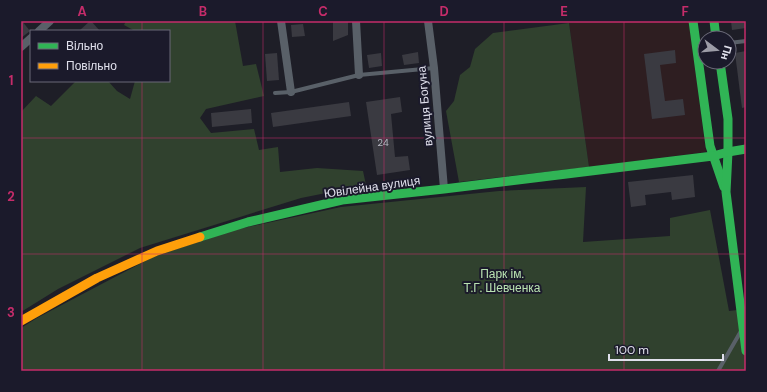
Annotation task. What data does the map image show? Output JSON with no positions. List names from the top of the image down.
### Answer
{
  "streets": {
    "street": ["вулиця Богуна", "Ювілейна вулиця"]
  },
  "crossings": [
    ["вулиця Богуна", "Ювілейна вулиця"]
  ],
  "parks": ["Парк ім. Т.Г. Шевченка"],
  "house_numbers": ["24"],
  "legend": ["Вільно", "Повільно"],
  "scale_bar": "100 m",
  "north": "right",
  "grid": {
    "columns": [
      "A",
      "B",
      "C",
      "D",
      "E",
      "F"
    ],
    "rows": ["1", "2", "3"]
  }
}
